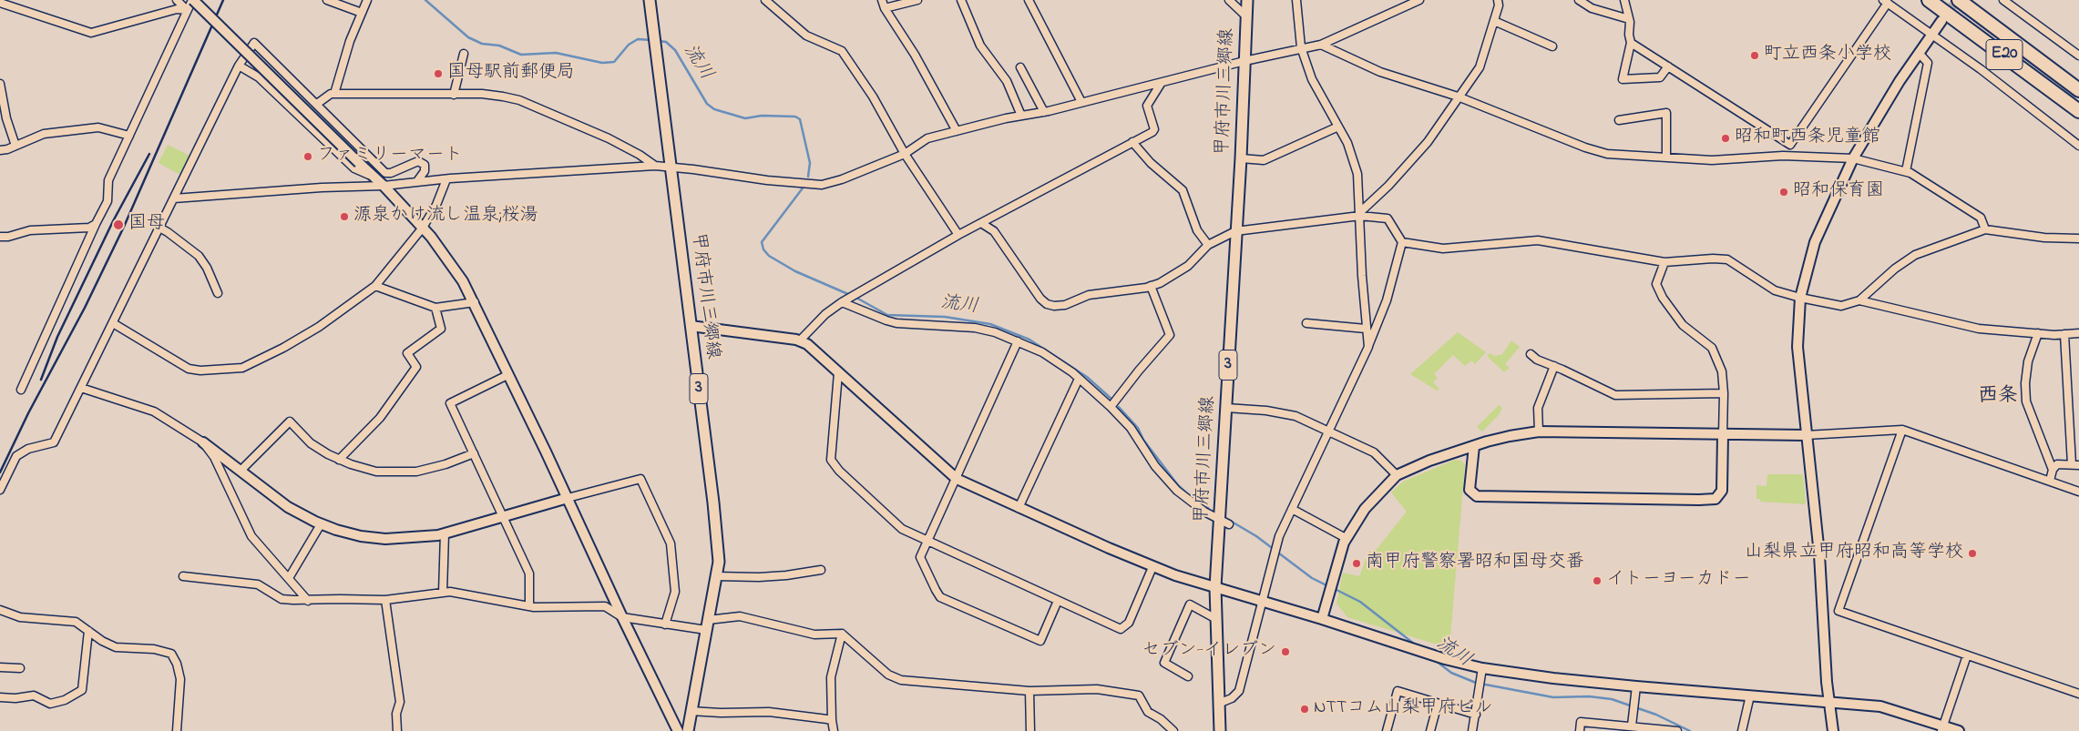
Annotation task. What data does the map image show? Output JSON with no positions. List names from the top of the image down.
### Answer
{
  "streets": {
    "highway": ["E20"],
    "main road": ["甲府市川三郷線", "3"]
  },
  "districts": ["西条"],
  "water": ["流川"],
  "places": [
    "町立西条小学校",
    "国母駅前郵便局",
    "昭和町西条児童館",
    "ファミリーマート",
    "昭和保育園",
    "源泉かけ流し温泉;桜湯",
    "国母",
    "山梨県立甲府昭和高等学校",
    "南甲府警察署昭和国母交番",
    "イトーヨーカドー",
    "セブン-イレブン",
    "NTTコム山梨甲府ビル"
  ]
}
